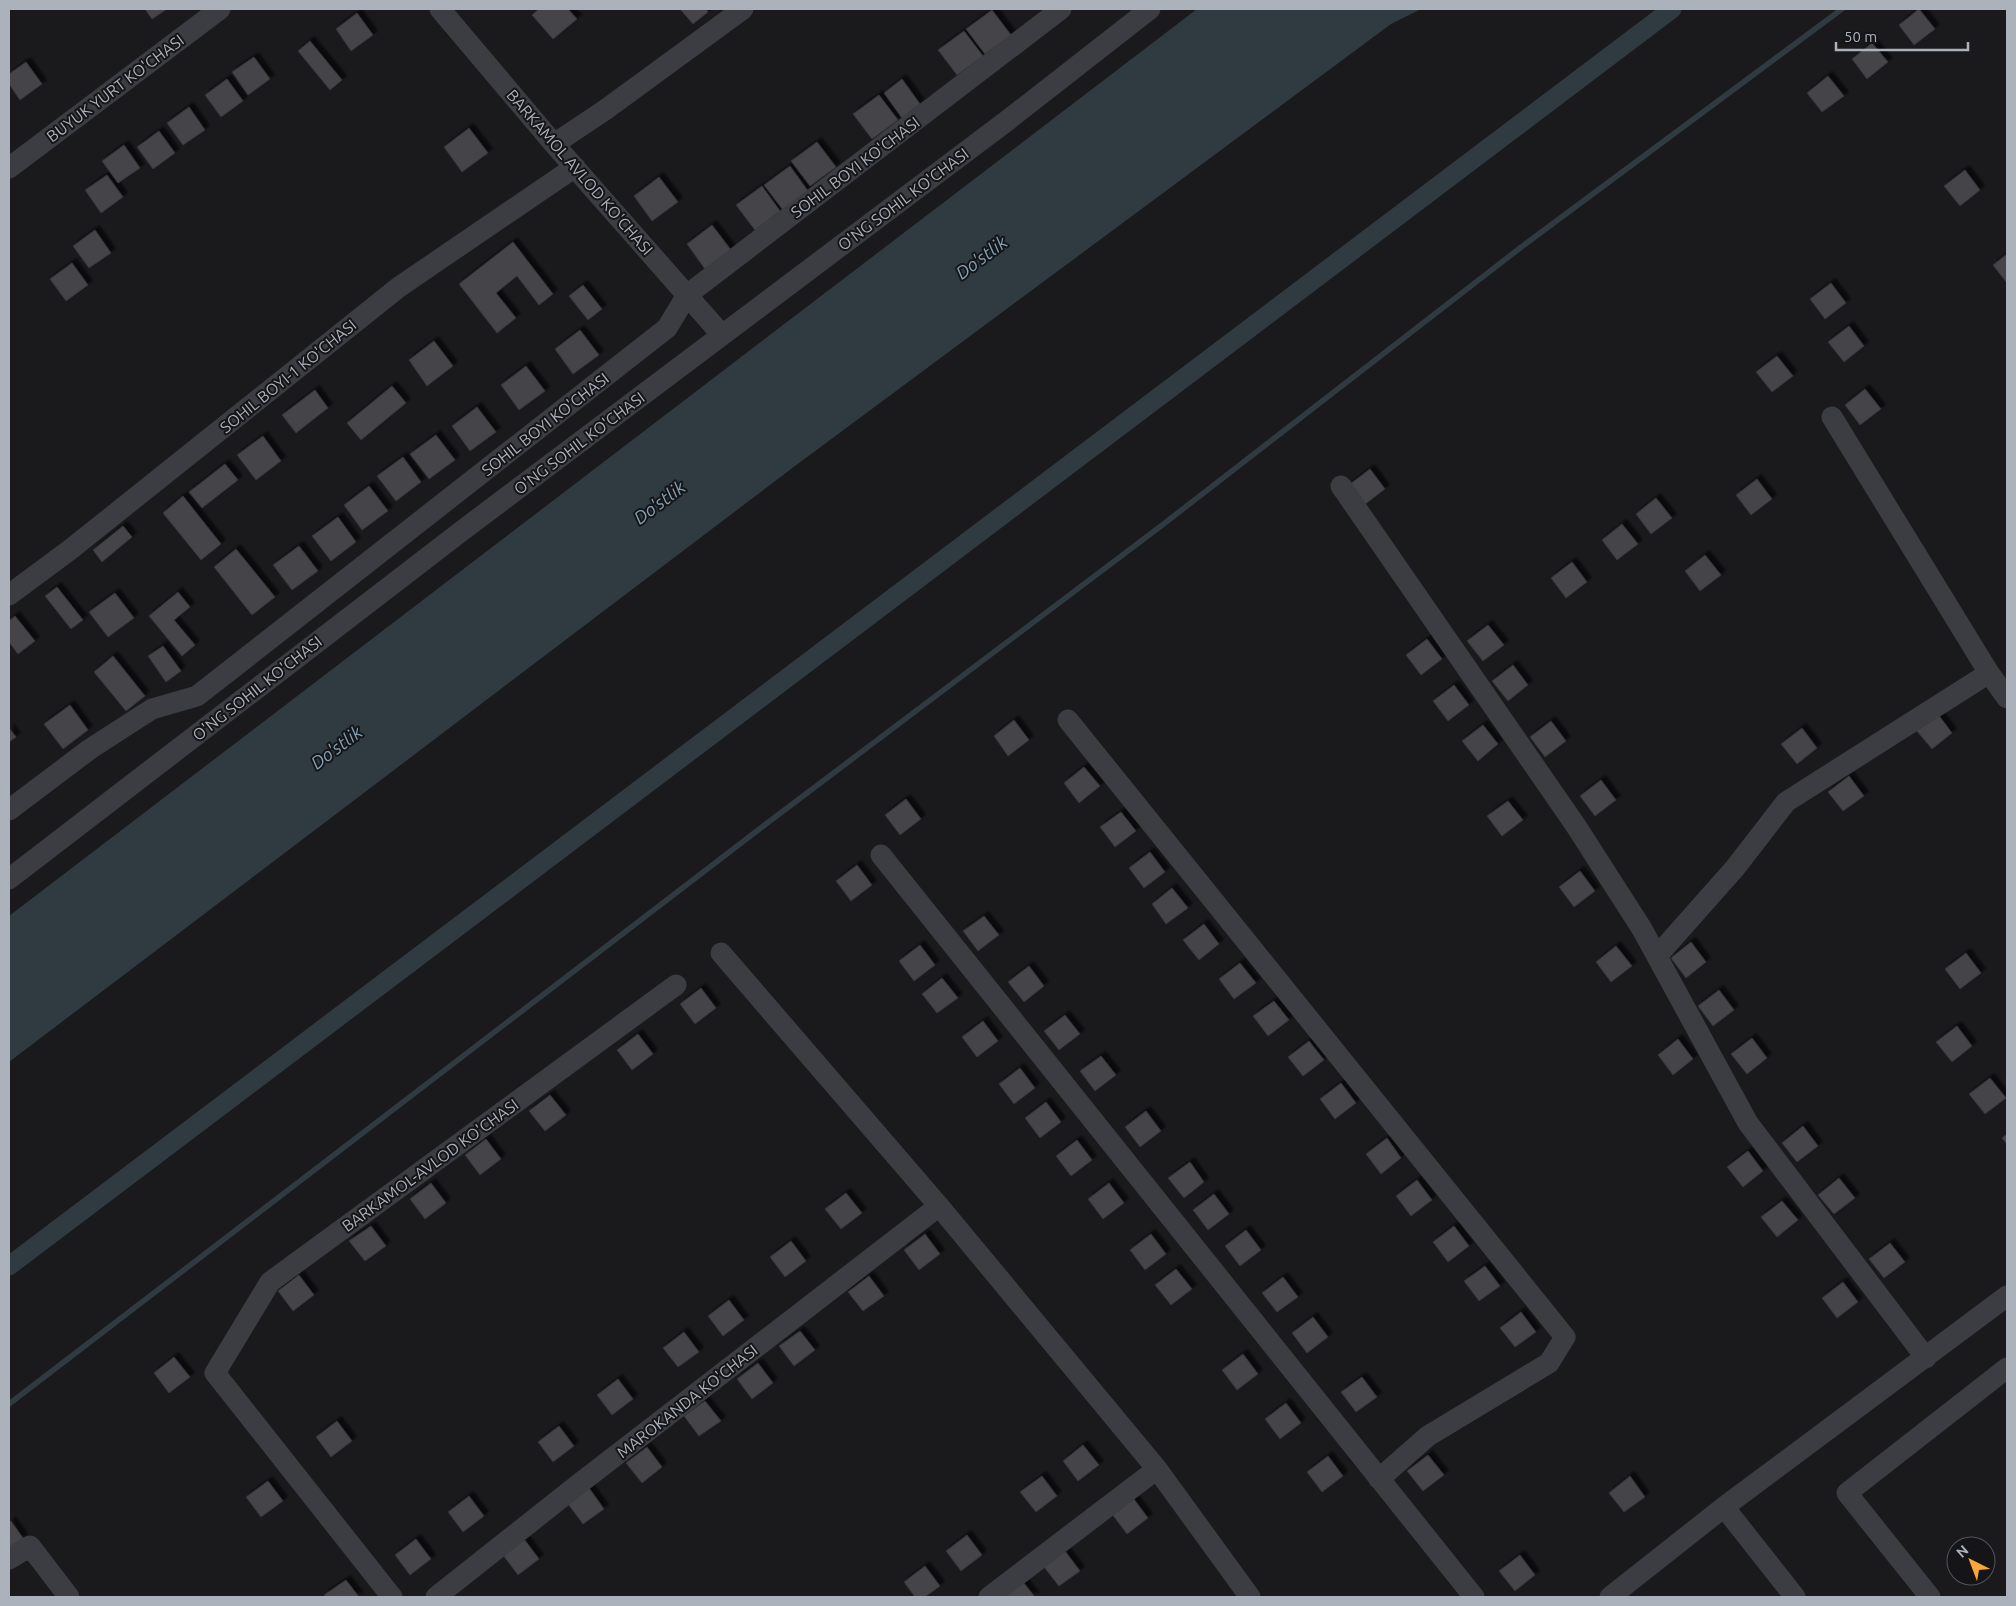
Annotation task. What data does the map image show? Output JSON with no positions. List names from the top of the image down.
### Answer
{
  "streets": {
    "street": [
      "BUYUK YURT KO'CHASI",
      "SOHIL BOYI KO'CHASI",
      "BARKAMOL AVLOD KO'CHASI",
      "O'NG SOHIL KO'CHASI",
      "SOHIL BOYI-1 KO'CHASI",
      "BARKAMOL-AVLOD KO'CHASI",
      "MAROKANDA KO'CHASI"
    ]
  },
  "crossings": [
    ["SOHIL BOYI KO'CHASI", "BARKAMOL AVLOD KO'CHASI"],
    ["BARKAMOL AVLOD KO'CHASI", "O'NG SOHIL KO'CHASI"],
    ["BARKAMOL AVLOD KO'CHASI", "SOHIL BOYI-1 KO'CHASI"]
  ],
  "water": ["Do'stlik"],
  "scale_bar": "50 m",
  "north": "top left"
}
